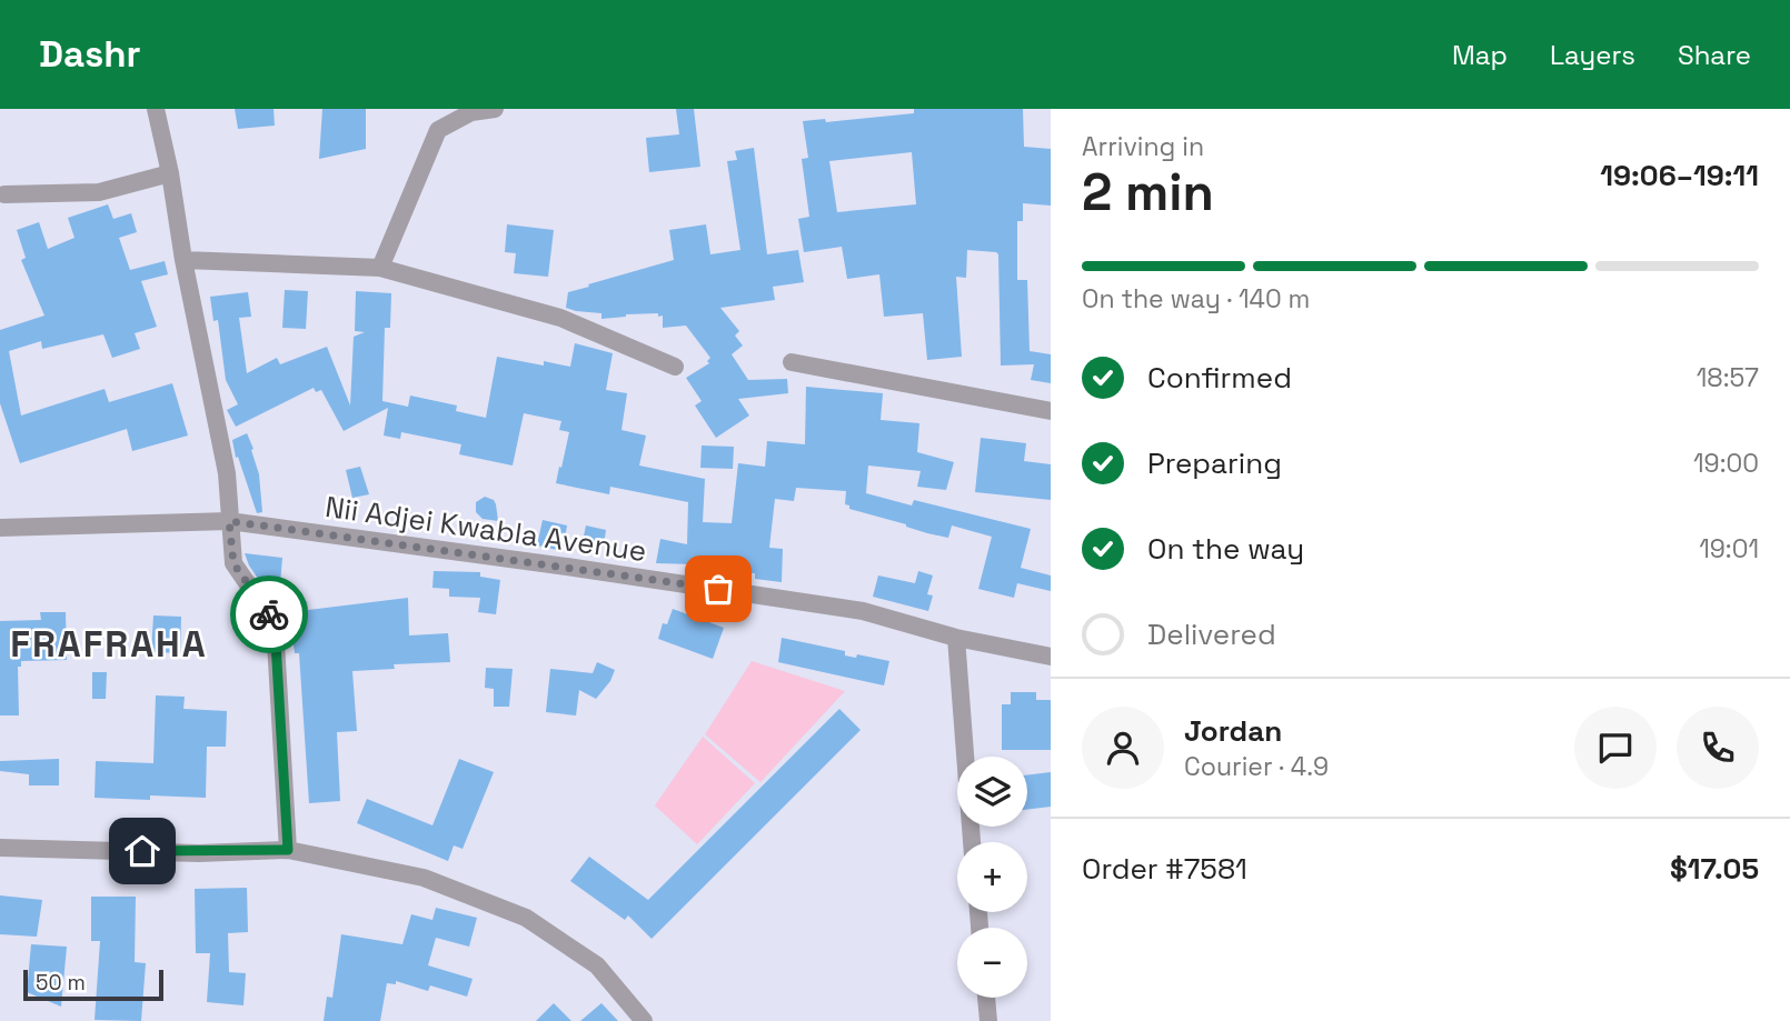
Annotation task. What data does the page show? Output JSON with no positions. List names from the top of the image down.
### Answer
{
  "streets": {
    "street": ["Nii Adjei Kwabla Avenue"]
  },
  "districts": ["FRAFRAHA"],
  "scale_bar": "50 m",
  "page": {
    "header": "Dashr",
    "nav": ["Map", "Layers", "Share"],
    "heading": ["2 min", "Arriving in", "19:06–19:11"],
    "panel": [
      "Jordan",
      "Courier · 4.9",
      "Order #7581",
      "$17.05"
    ],
    "bar": "On the way · 140 m",
    "list": [
      ["Confirmed", "18:57"],
      ["Preparing", "19:00"],
      ["On the way", "19:01"],
      "Delivered"
    ],
    "map_buttons": ["+", "−"],
    "scale": "50 m"
  }
}
